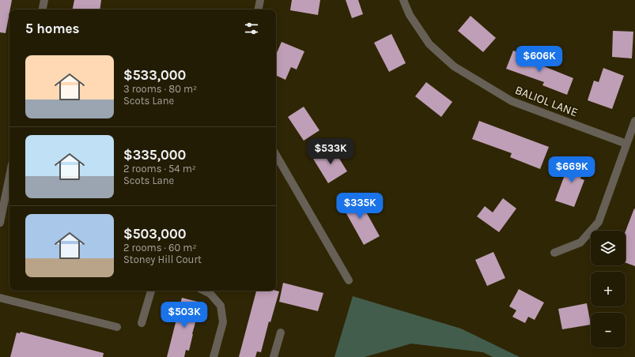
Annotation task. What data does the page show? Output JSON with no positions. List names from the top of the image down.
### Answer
{
  "streets": {
    "street": ["BALIOL LANE"]
  },
  "page": {
    "heading": "5 homes",
    "price": [
      "$606K",
      "$533K",
      "$669K",
      "$335K",
      "$503K"
    ],
    "list": [
      {
        "name": "$533,000",
        "note": "3 rooms · 80 m² · Scots Lane"
      },
      {
        "name": "$335,000",
        "note": "2 rooms · 54 m² · Scots Lane"
      },
      {
        "name": "$503,000",
        "note": "2 rooms · 60 m² · Stoney Hill Court"
      }
    ],
    "map_buttons": ["+", "−"]
  }
}
